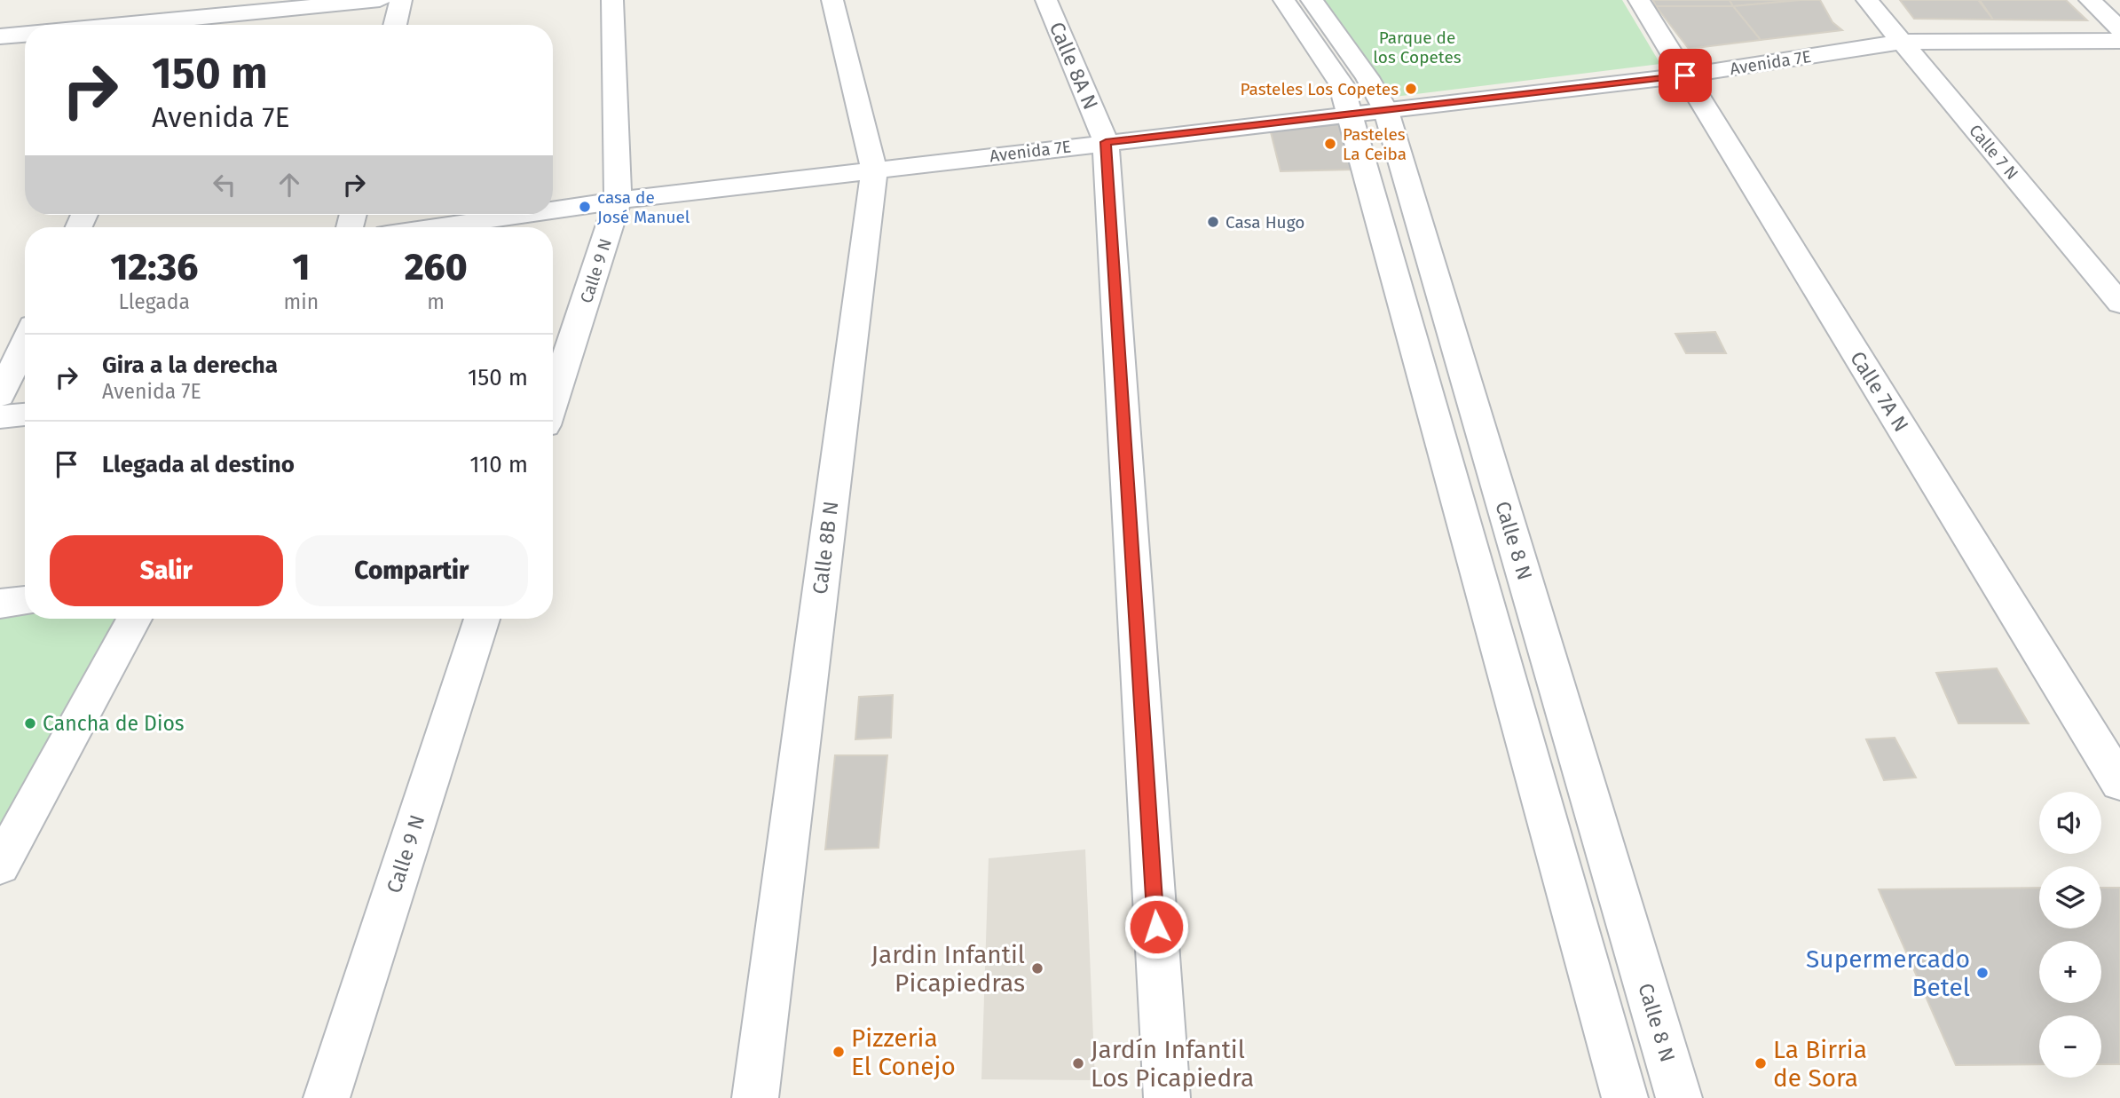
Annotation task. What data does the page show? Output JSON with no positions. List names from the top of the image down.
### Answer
{
  "streets": {
    "street": [
      "Avenida 7E",
      "Calle 8A N",
      "Calle 7 N",
      "Calle 9 N",
      "Calle 7A N",
      "Calle 8 N",
      "Calle 8B N"
    ]
  },
  "crossings": [
    ["Avenida 7E", "Calle 8A N"],
    ["Avenida 7E", "Calle 7 N"],
    ["Avenida 7E", "Calle 9 N"],
    ["Avenida 7E", "Calle 7A N"],
    ["Avenida 7E", "Calle 8 N"],
    ["Avenida 7E", "Calle 8B N"]
  ],
  "parks": ["Parque de los Copetes"],
  "places": [
    "Pasteles Los Copetes",
    "Pasteles La Ceiba",
    "casa de José Manuel",
    "Casa Hugo",
    "Cancha de Dios",
    "Jardin Infantil Picapiedras",
    "Supermercado Betel",
    "Pizzeria El Conejo",
    "Jardín Infantil Los Picapiedra",
    "La Birria de Sora"
  ],
  "page": {
    "turn": ["150 m", "Avenida 7E"],
    "eta": [
      "12:36",
      "Llegada",
      "1",
      "min",
      "260",
      "m"
    ],
    "list": [
      {
        "name": "Gira a la derecha",
        "note": "Avenida 7E",
        "value": "150 m"
      },
      {
        "name": "Llegada al destino",
        "value": "110 m"
      }
    ],
    "buttons": ["Salir", "Compartir"],
    "map_buttons": ["+", "−"]
  }
}
